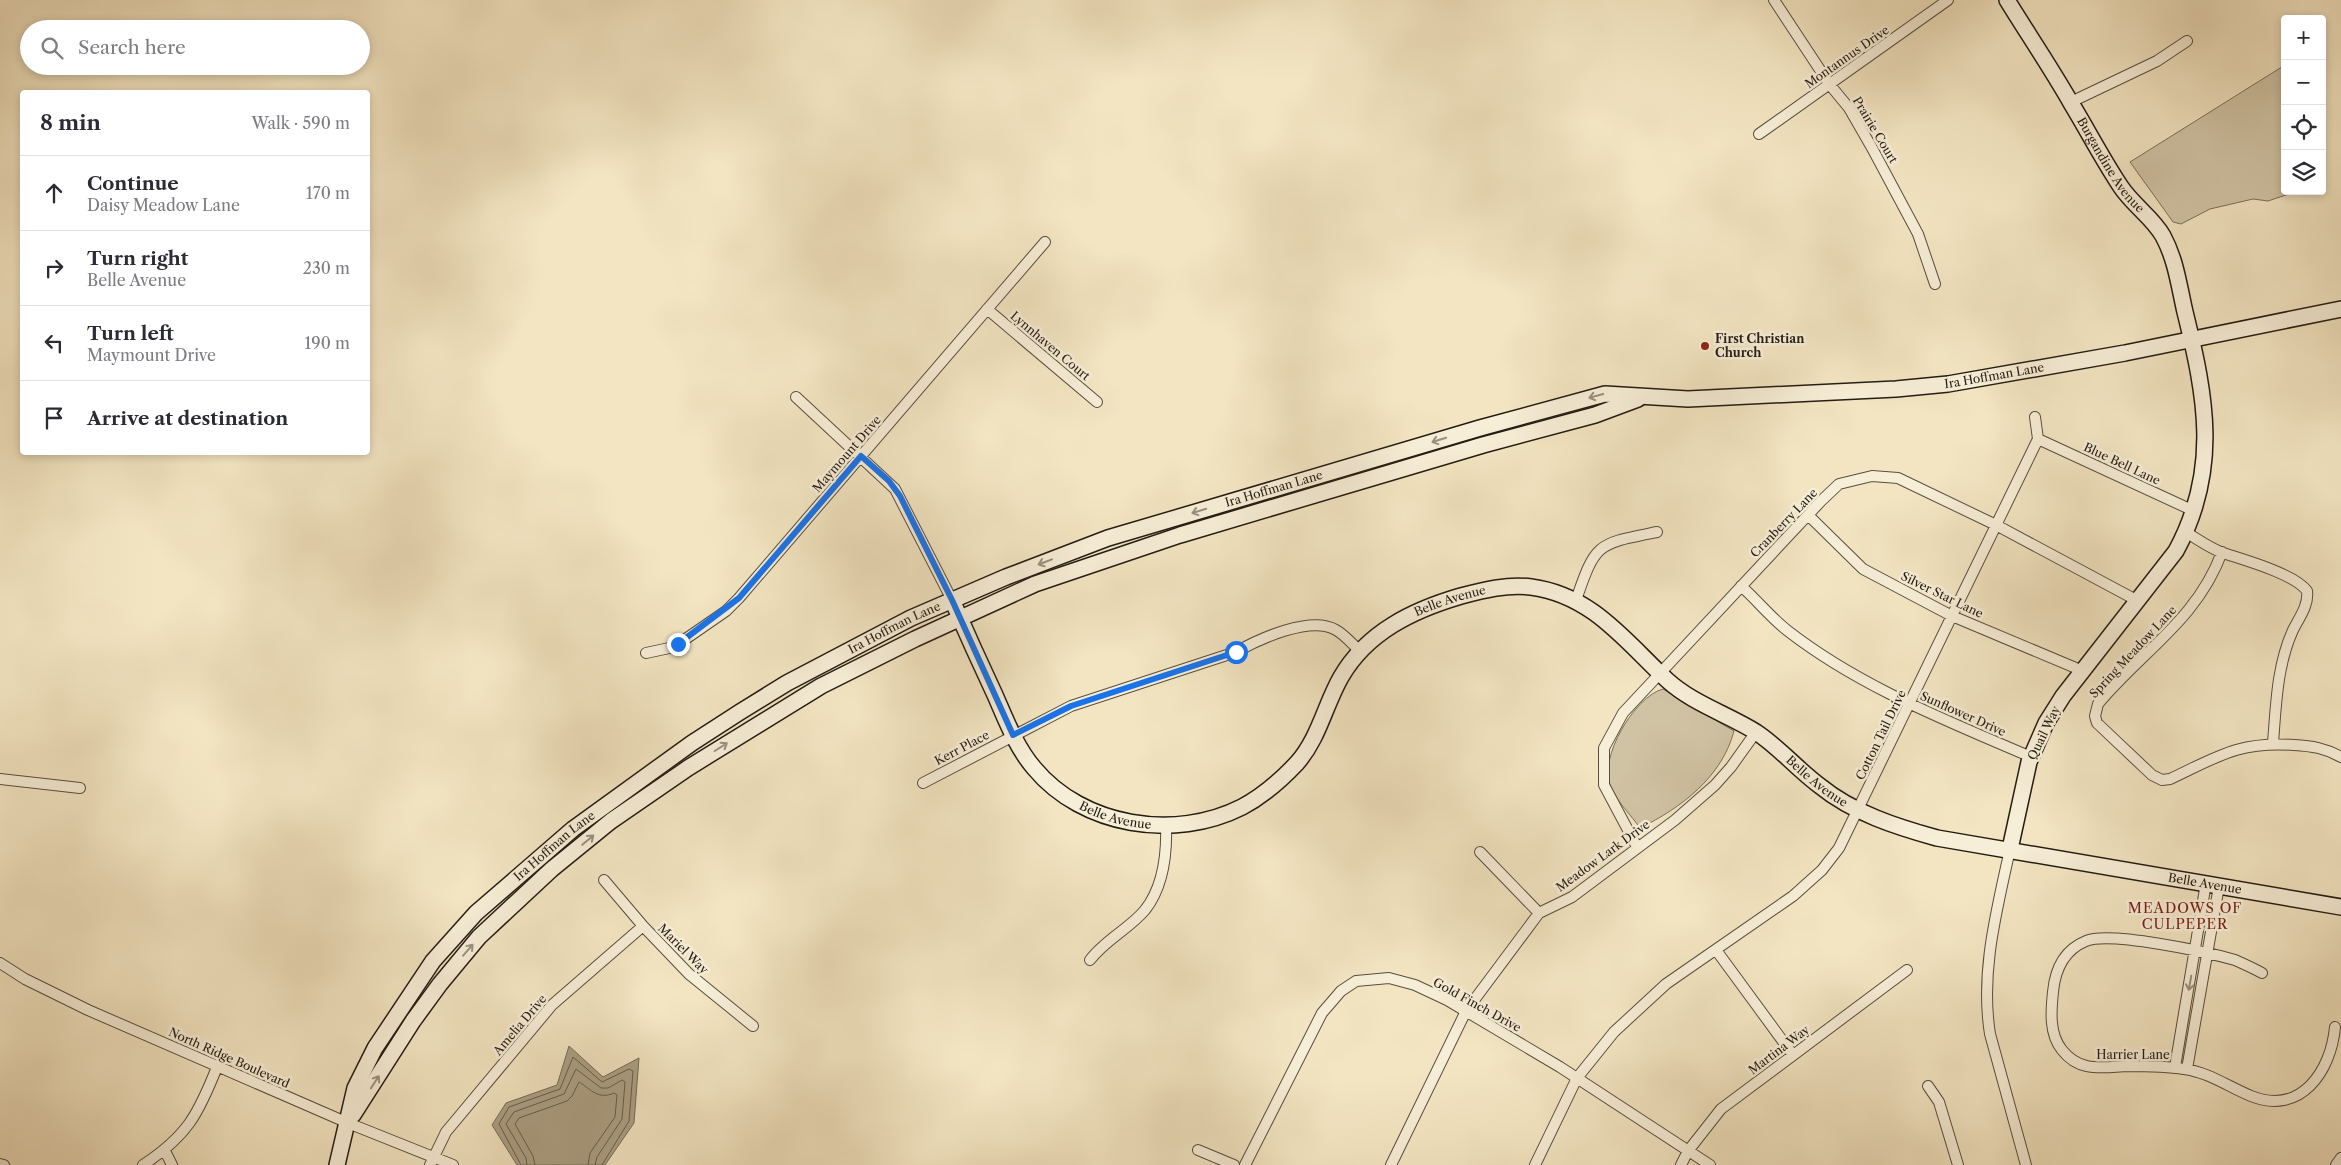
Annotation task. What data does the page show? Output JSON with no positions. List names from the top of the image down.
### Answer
{
  "streets": {
    "main road": [
      "Burgandine Avenue",
      "Ira Hoffman Lane",
      "Belle Avenue",
      "Quail Way"
    ],
    "street": [
      "Montannus Drive",
      "Prairie Court",
      "Lynnhaven Court",
      "Maymount Drive",
      "Blue Bell Lane",
      "Cranberry Lane",
      "Silver Star Lane",
      "Spring Meadow Lane",
      "Sunflower Drive",
      "Cotton Tail Drive",
      "Kerr Place",
      "Meadow Lark Drive",
      "Mariel Way",
      "Gold Finch Drive",
      "Amelia Drive",
      "Martina Way",
      "Harrier Lane",
      "North Ridge Boulevard"
    ]
  },
  "crossings": [
    ["Montannus Drive", "Prairie Court"],
    ["Burgandine Avenue", "Ira Hoffman Lane"],
    ["Burgandine Avenue", "Quail Way"],
    ["Lynnhaven Court", "Maymount Drive"],
    ["Ira Hoffman Lane", "Belle Avenue"],
    ["Ira Hoffman Lane", "Quail Way"],
    ["Ira Hoffman Lane", "North Ridge Boulevard"],
    ["Maymount Drive", "Belle Avenue"],
    ["Blue Bell Lane", "Quail Way"],
    ["Blue Bell Lane", "Cotton Tail Drive"],
    ["Cranberry Lane", "Silver Star Lane"],
    ["Cranberry Lane", "Belle Avenue"],
    ["Cranberry Lane", "Sunflower Drive"],
    ["Cranberry Lane", "Quail Way"],
    ["Cranberry Lane", "Cotton Tail Drive"],
    ["Cranberry Lane", "Meadow Lark Drive"],
    ["Silver Star Lane", "Quail Way"],
    ["Silver Star Lane", "Cotton Tail Drive"],
    ["Belle Avenue", "Quail Way"],
    ["Belle Avenue", "Cotton Tail Drive"],
    ["Belle Avenue", "Kerr Place"],
    ["Belle Avenue", "Meadow Lark Drive"],
    ["Sunflower Drive", "Quail Way"],
    ["Sunflower Drive", "Cotton Tail Drive"],
    ["Cotton Tail Drive", "Gold Finch Drive"],
    ["Meadow Lark Drive", "Gold Finch Drive"],
    ["Mariel Way", "Amelia Drive"],
    ["Gold Finch Drive", "Martina Way"],
    ["Amelia Drive", "North Ridge Boulevard"]
  ],
  "districts": ["MEADOWS OF CULPEPER"],
  "places": ["First Christian Church"],
  "page": {
    "map_buttons": ["+", "−"],
    "search": "Search here",
    "heading": ["8 min", "Walk · 590 m"],
    "list": [
      ["Continue", "Daisy Meadow Lane", "170 m"],
      ["Turn right", "Belle Avenue", "230 m"],
      ["Turn left", "Maymount Drive", "190 m"],
      "Arrive at destination"
    ]
  }
}
